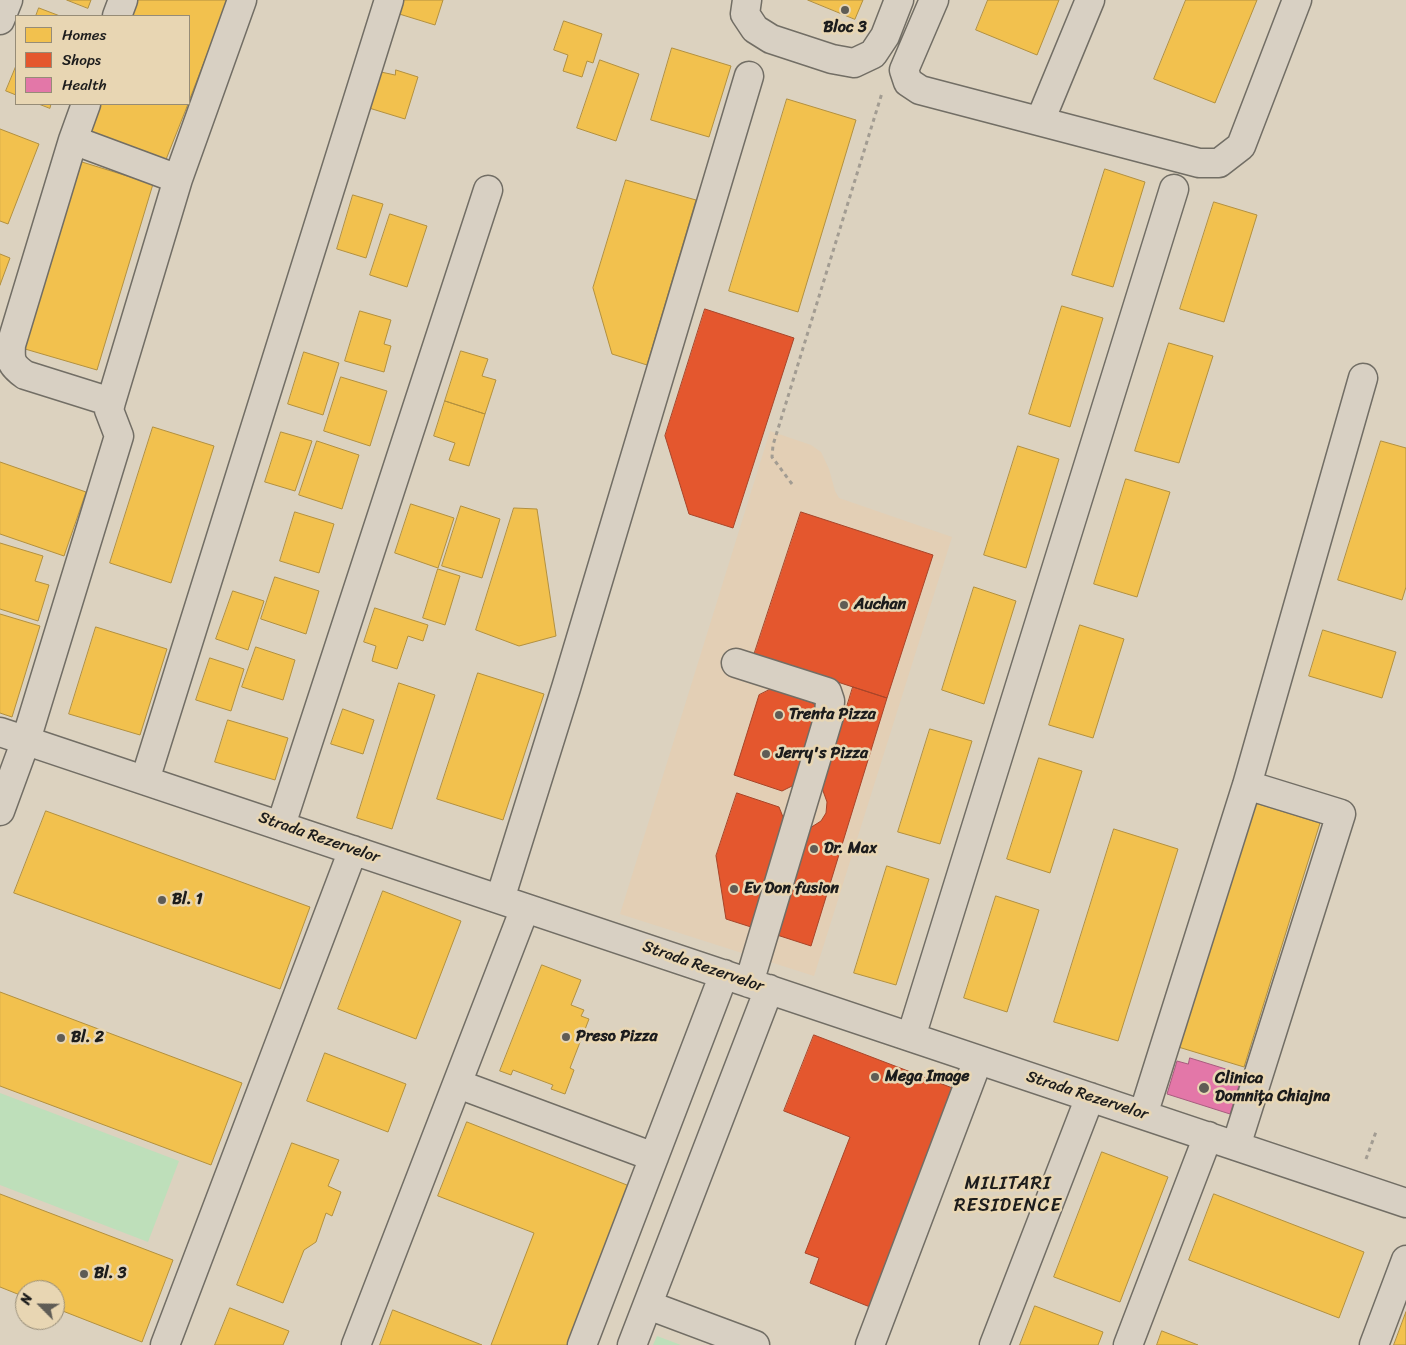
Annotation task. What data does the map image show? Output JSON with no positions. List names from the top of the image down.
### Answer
{
  "streets": {
    "street": ["Strada Rezervelor"]
  },
  "districts": ["MILITARI RESIDENCE"],
  "places": [
    "Bloc 3",
    "Auchan",
    "Trenta Pizza",
    "Jerry's Pizza",
    "Dr. Max",
    "Ev Don fusion",
    "Bl. 1",
    "Preso Pizza",
    "Bl. 2",
    "Mega Image",
    "Clinica Domnița Chiajna",
    "Bl. 3"
  ],
  "legend": ["Homes", "Shops", "Health"],
  "north": "top left"
}
